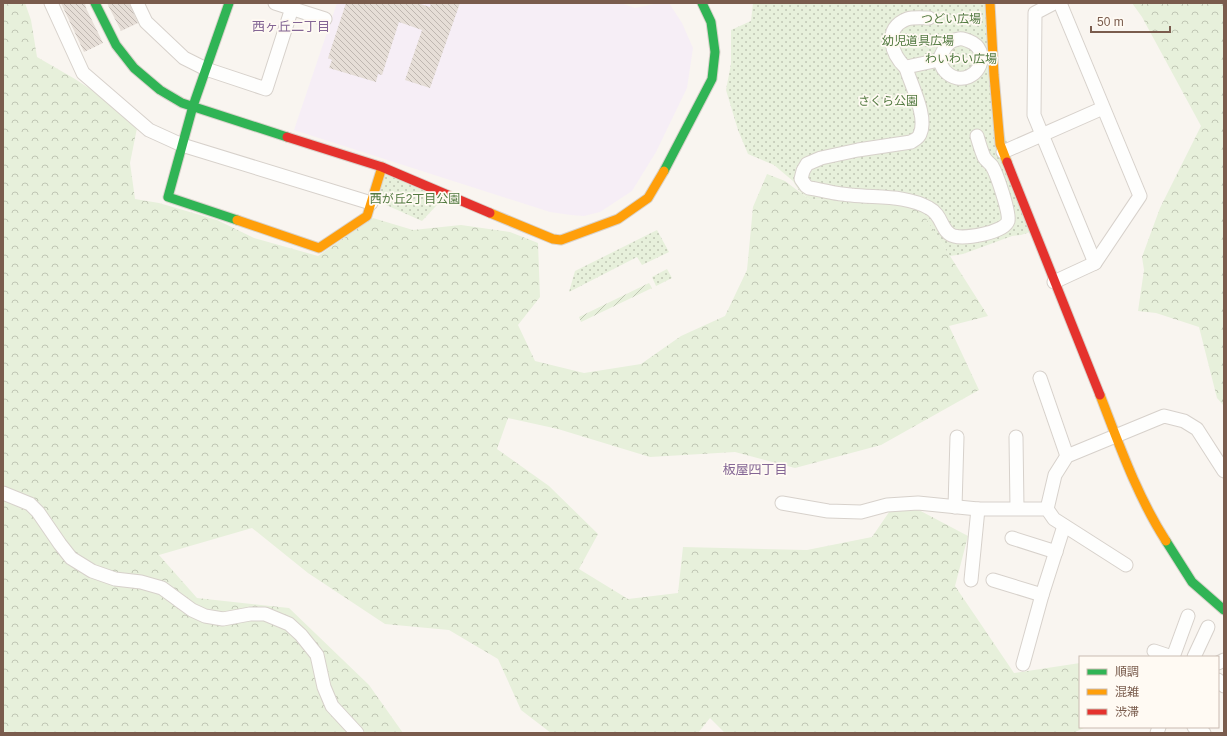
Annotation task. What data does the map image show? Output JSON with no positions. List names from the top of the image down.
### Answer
{
  "districts": ["西ヶ丘二丁目", "板屋四丁目"],
  "parks": [
    "つどい広場",
    "幼児道具広場",
    "わいわい広場",
    "さくら公園",
    "西が丘2丁目公園"
  ],
  "legend": ["順調", "混雑", "渋滞"],
  "scale_bar": "50 m"
}
